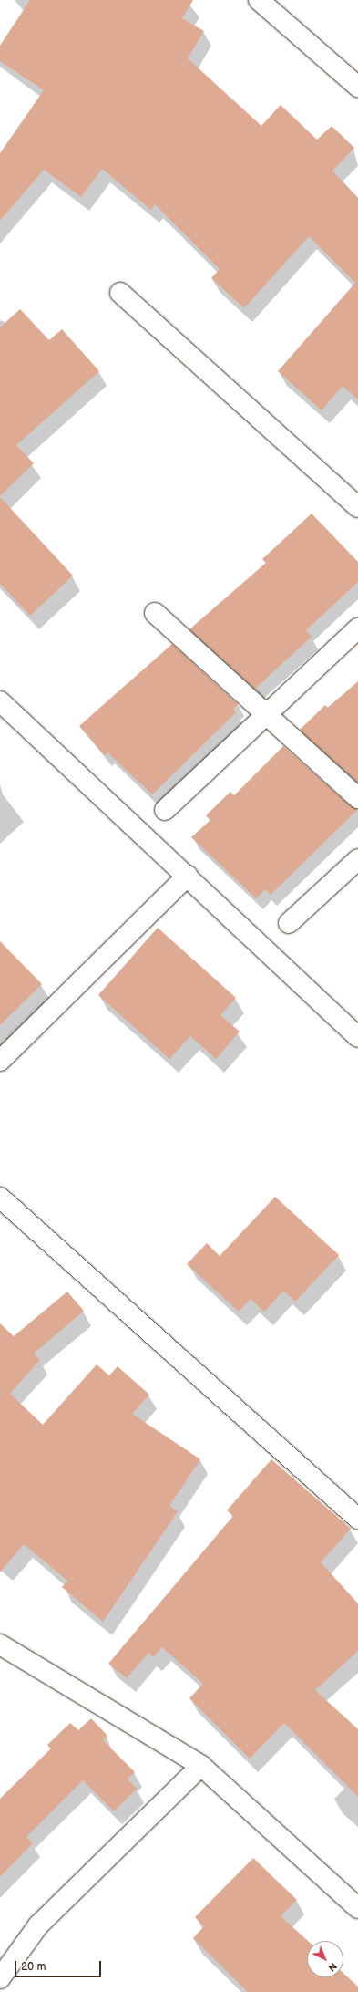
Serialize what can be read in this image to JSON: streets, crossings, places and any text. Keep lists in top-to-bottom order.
{
  "scale_bar": "20 m",
  "north": "bottom right"
}
